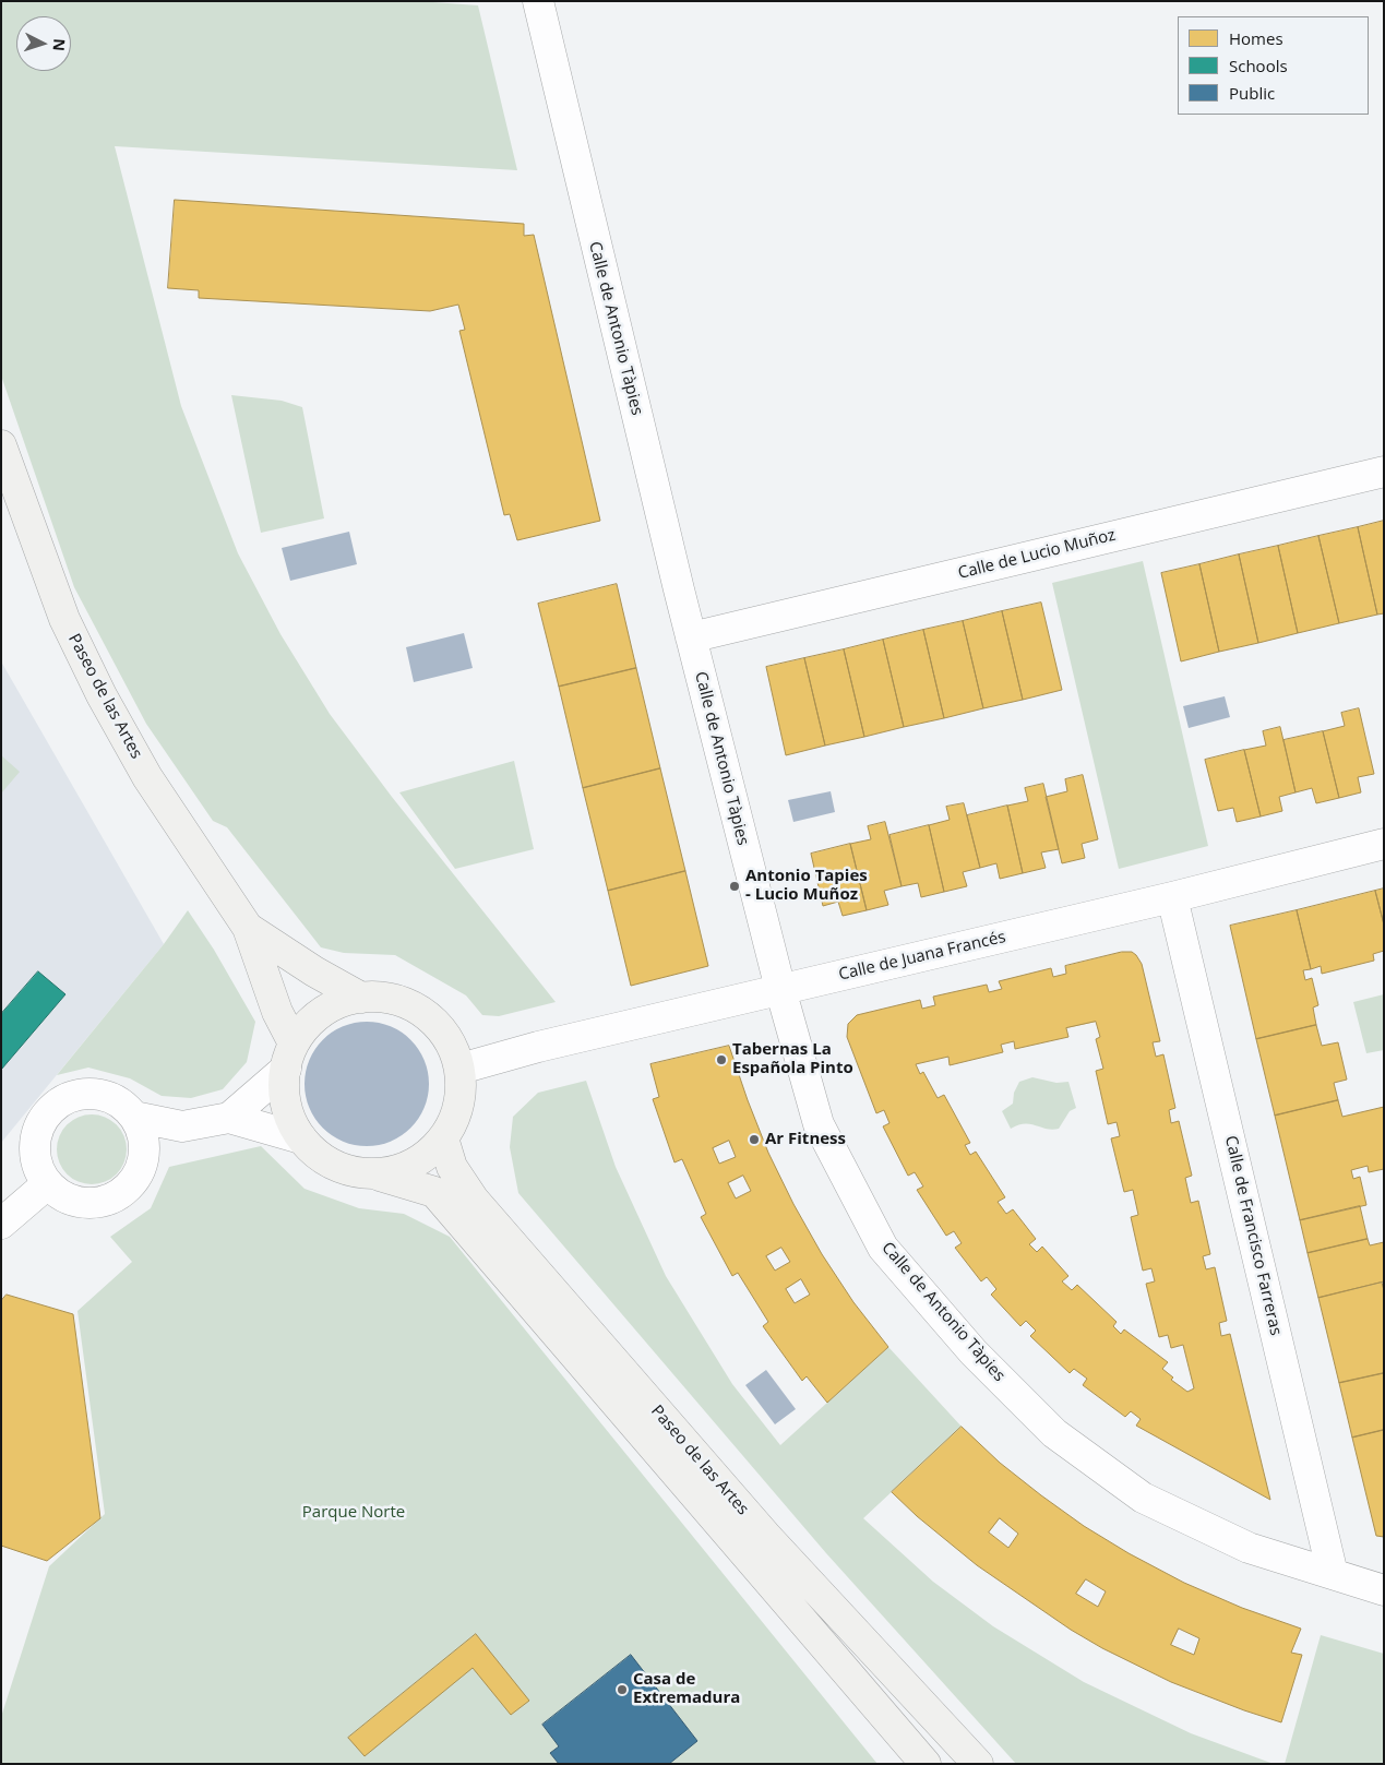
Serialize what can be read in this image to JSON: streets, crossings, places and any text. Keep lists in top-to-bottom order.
{
  "streets": {
    "main road": ["Paseo de las Artes"],
    "street": [
      "Calle de Antonio Tàpies",
      "Calle de Lucio Muñoz",
      "Calle de Juana Francés",
      "Calle de Francisco Farreras"
    ]
  },
  "crossings": [
    ["Calle de Antonio Tàpies", "Calle de Lucio Muñoz"],
    ["Calle de Antonio Tàpies", "Calle de Juana Francés"],
    ["Calle de Antonio Tàpies", "Calle de Francisco Farreras"],
    ["Paseo de las Artes", "Calle de Juana Francés"],
    ["Calle de Juana Francés", "Calle de Francisco Farreras"]
  ],
  "parks": ["Parque Norte"],
  "places": [
    "Antonio Tapies - Lucio Muñoz",
    "Tabernas La Española Pinto",
    "Ar Fitness",
    "Casa de Extremadura"
  ],
  "legend": ["Homes", "Schools", "Public"],
  "north": "right"
}
